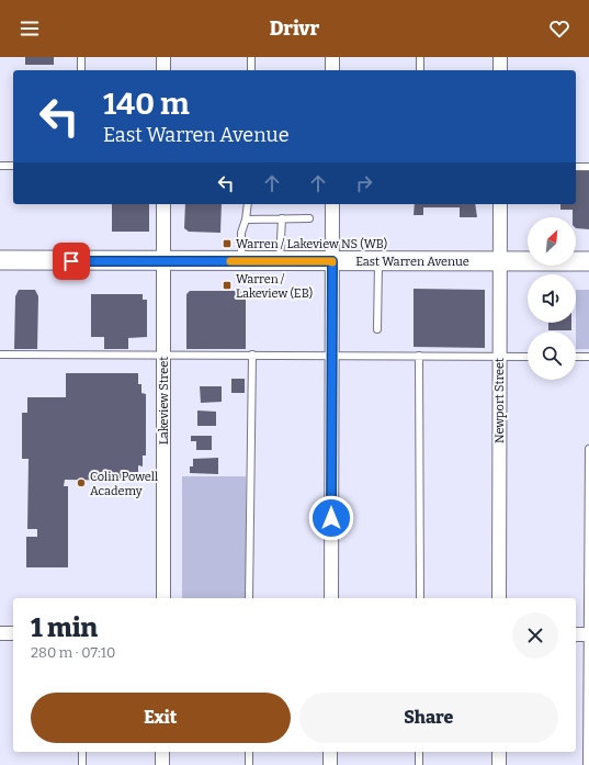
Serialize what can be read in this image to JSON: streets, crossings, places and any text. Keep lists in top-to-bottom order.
{
  "streets": {
    "main road": ["East Warren Avenue"],
    "street": ["Lakeview Street", "Newport Street"]
  },
  "crossings": [
    ["East Warren Avenue", "Lakeview Street"],
    ["East Warren Avenue", "Newport Street"]
  ],
  "places": {
    "transit": ["Warren / Lakeview NS (WB)", "Warren / Lakeview (EB)"],
    "other": ["Colin Powell Academy"]
  },
  "north": "top right",
  "page": {
    "header": "Drivr",
    "turn": ["140 m", "East Warren Avenue"],
    "heading": ["1 min", "280 m · 07:10"],
    "buttons": ["Exit", "Share"]
  }
}
